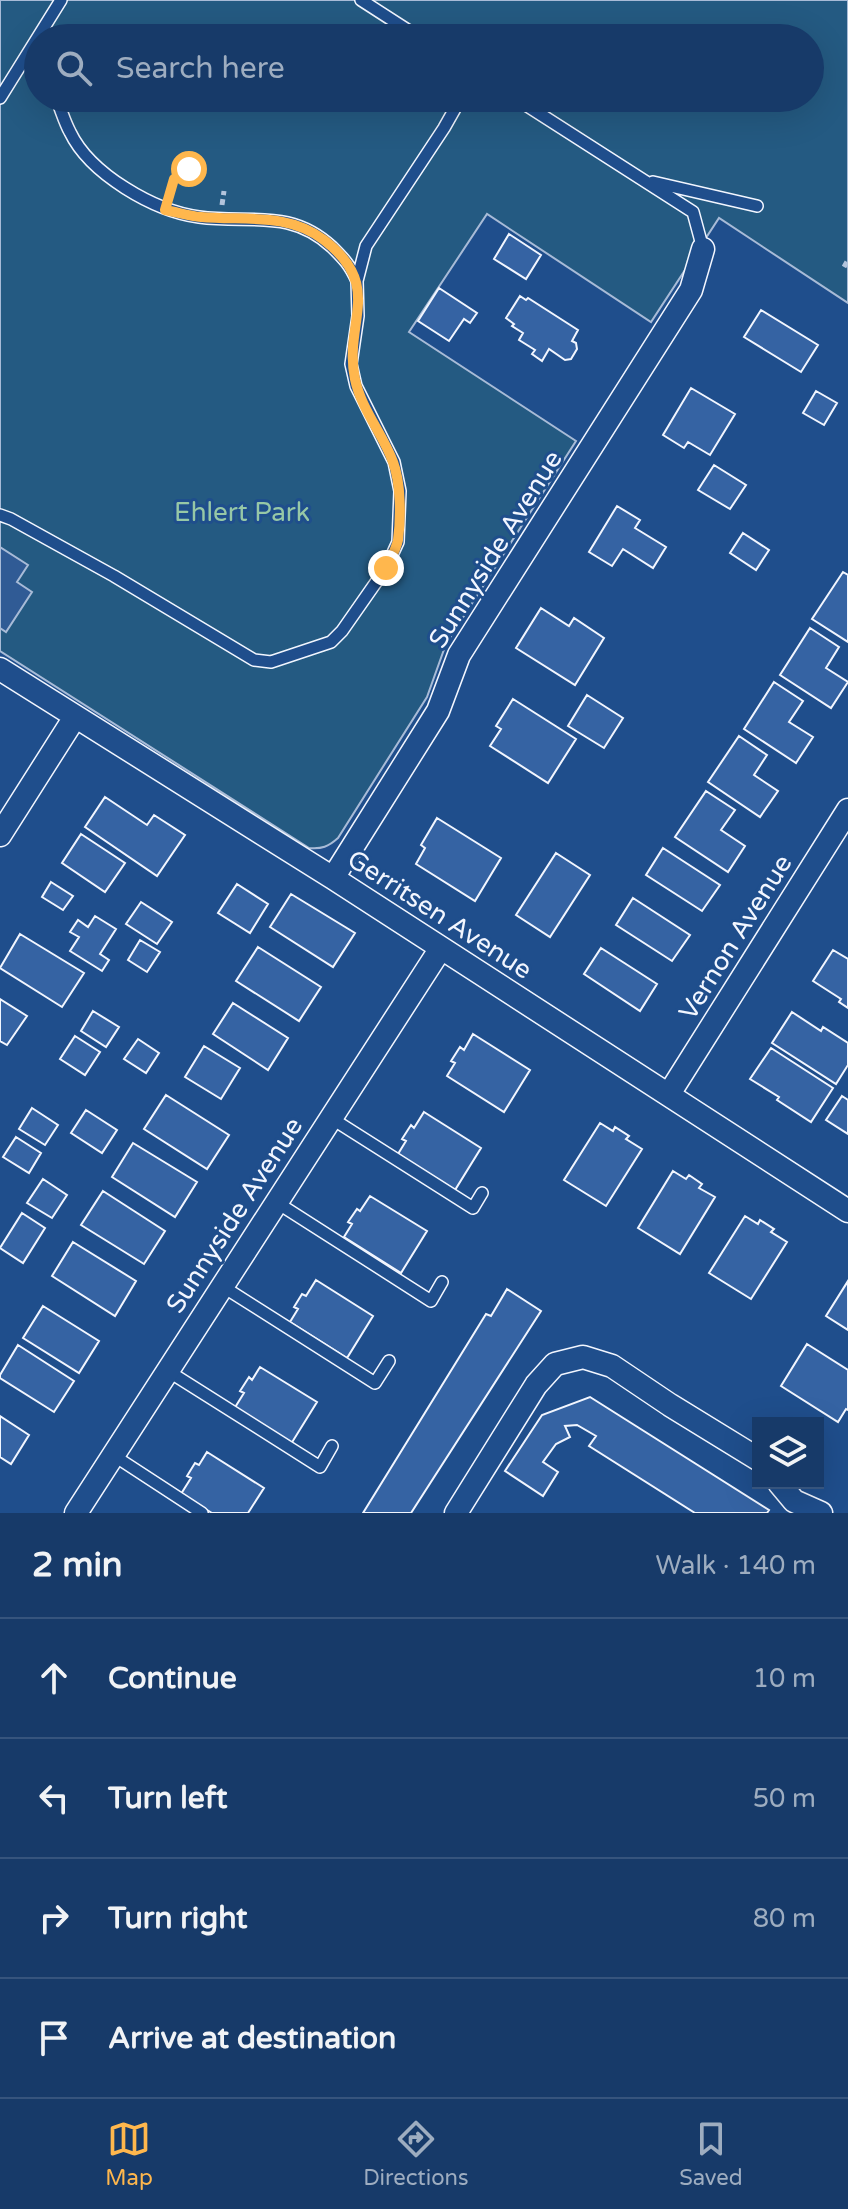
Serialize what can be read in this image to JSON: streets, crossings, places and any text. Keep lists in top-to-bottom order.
{
  "streets": {
    "street": ["Sunnyside Avenue", "Gerritsen Avenue", "Vernon Avenue"]
  },
  "crossings": [
    ["Sunnyside Avenue", "Gerritsen Avenue"],
    ["Gerritsen Avenue", "Vernon Avenue"]
  ],
  "parks": ["Ehlert Park"],
  "page": {
    "search": "Search here",
    "heading": ["2 min", "Walk · 140 m"],
    "list": [
      ["Continue", "10 m"],
      ["Turn left", "50 m"],
      ["Turn right", "80 m"],
      "Arrive at destination"
    ],
    "nav": ["Map", "Directions", "Saved"]
  }
}
